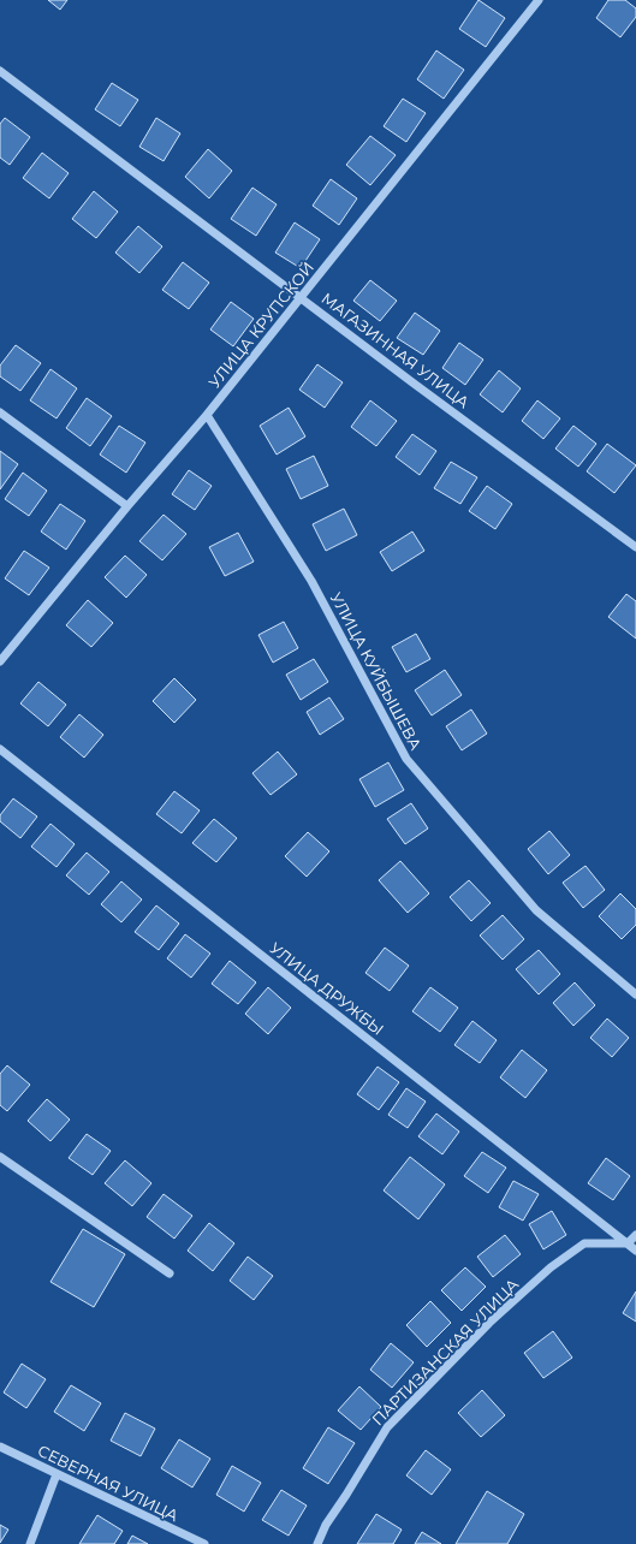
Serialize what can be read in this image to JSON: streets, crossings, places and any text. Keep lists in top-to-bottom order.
{
  "streets": {
    "street": [
      "УЛИЦА КРУПСКОЙ",
      "МАГАЗИННАЯ УЛИЦА",
      "УЛИЦА КУЙБЫШЕВА",
      "УЛИЦА ДРУЖБЫ",
      "ПАРТИЗАНСКАЯ УЛИЦА",
      "СЕВЕРНАЯ УЛИЦА"
    ]
  },
  "crossings": [
    ["УЛИЦА КРУПСКОЙ", "МАГАЗИННАЯ УЛИЦА"],
    ["УЛИЦА КРУПСКОЙ", "УЛИЦА КУЙБЫШЕВА"],
    ["УЛИЦА ДРУЖБЫ", "ПАРТИЗАНСКАЯ УЛИЦА"]
  ]
}
